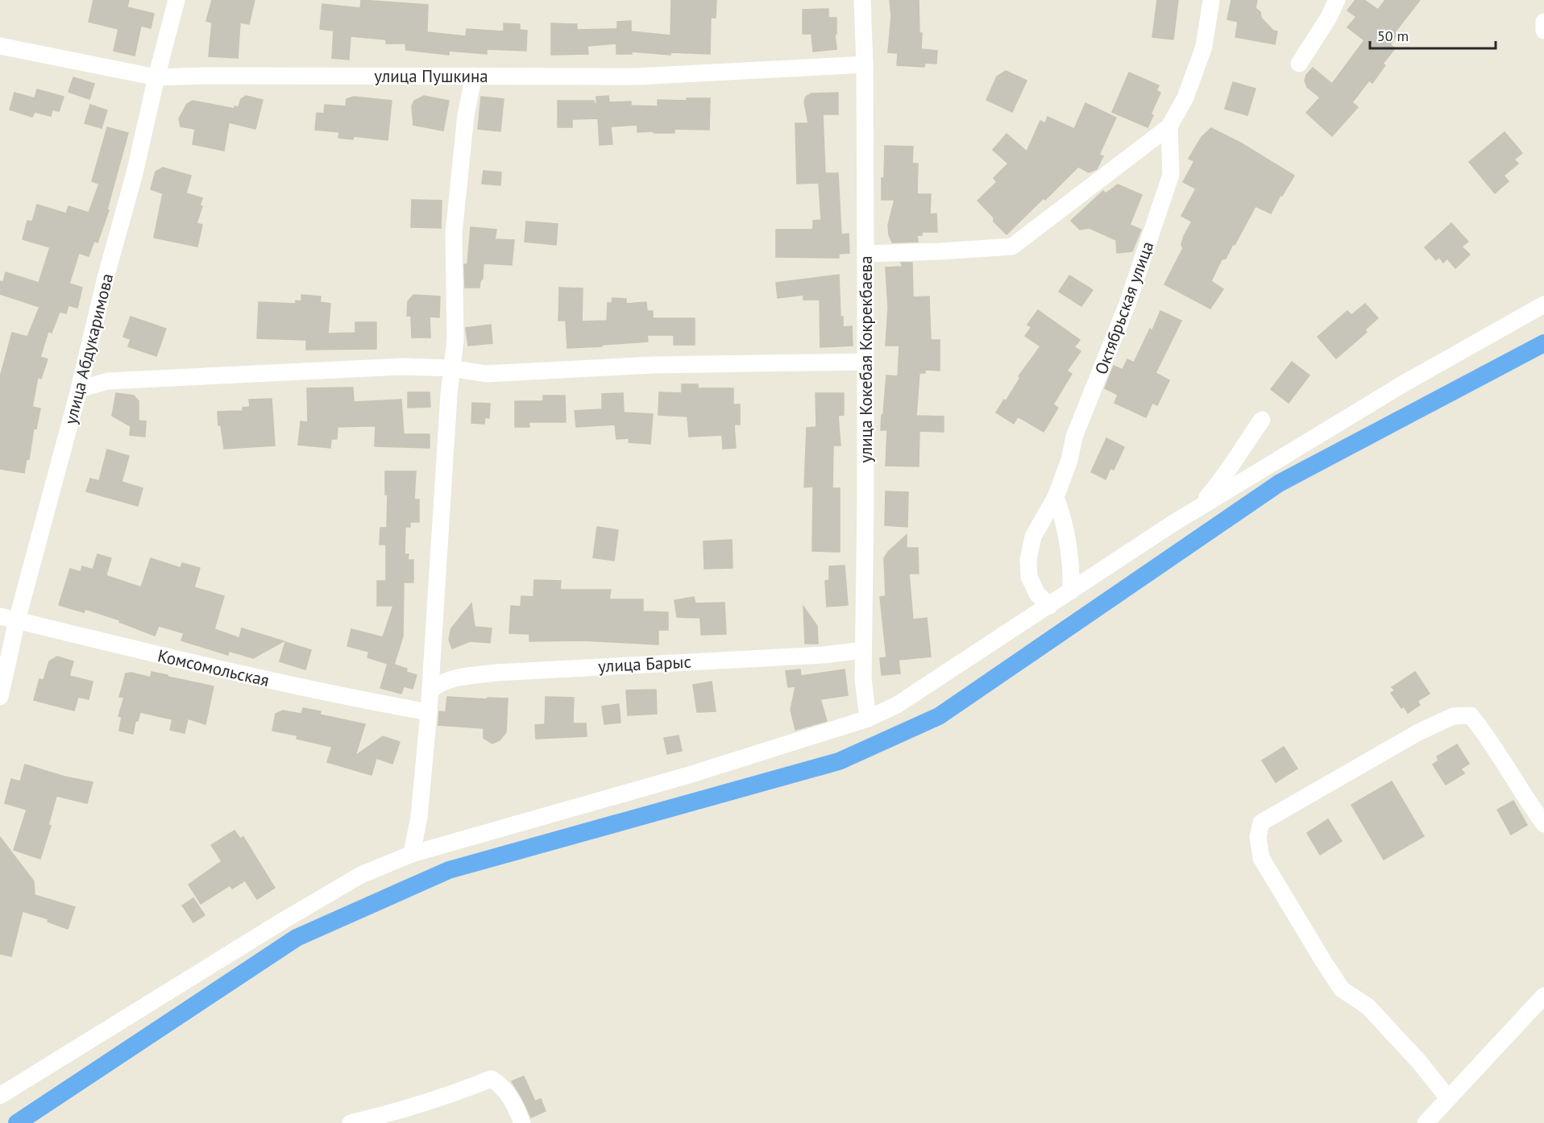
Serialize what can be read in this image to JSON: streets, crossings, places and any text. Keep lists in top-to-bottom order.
{
  "streets": {
    "street": [
      "улица Пушкина",
      "Октябрьская улица",
      "улица Абдукаримова",
      "улица Кокебая Кокрекбаева",
      "улица Барыс",
      "Комсомольская"
    ]
  },
  "crossings": [
    ["улица Пушкина", "улица Абдукаримова"],
    ["улица Пушкина", "улица Кокебая Кокрекбаева"],
    ["улица Абдукаримова", "Комсомольская"],
    ["улица Кокебая Кокрекбаева", "улица Барыс"]
  ],
  "scale_bar": "50 m"
}
